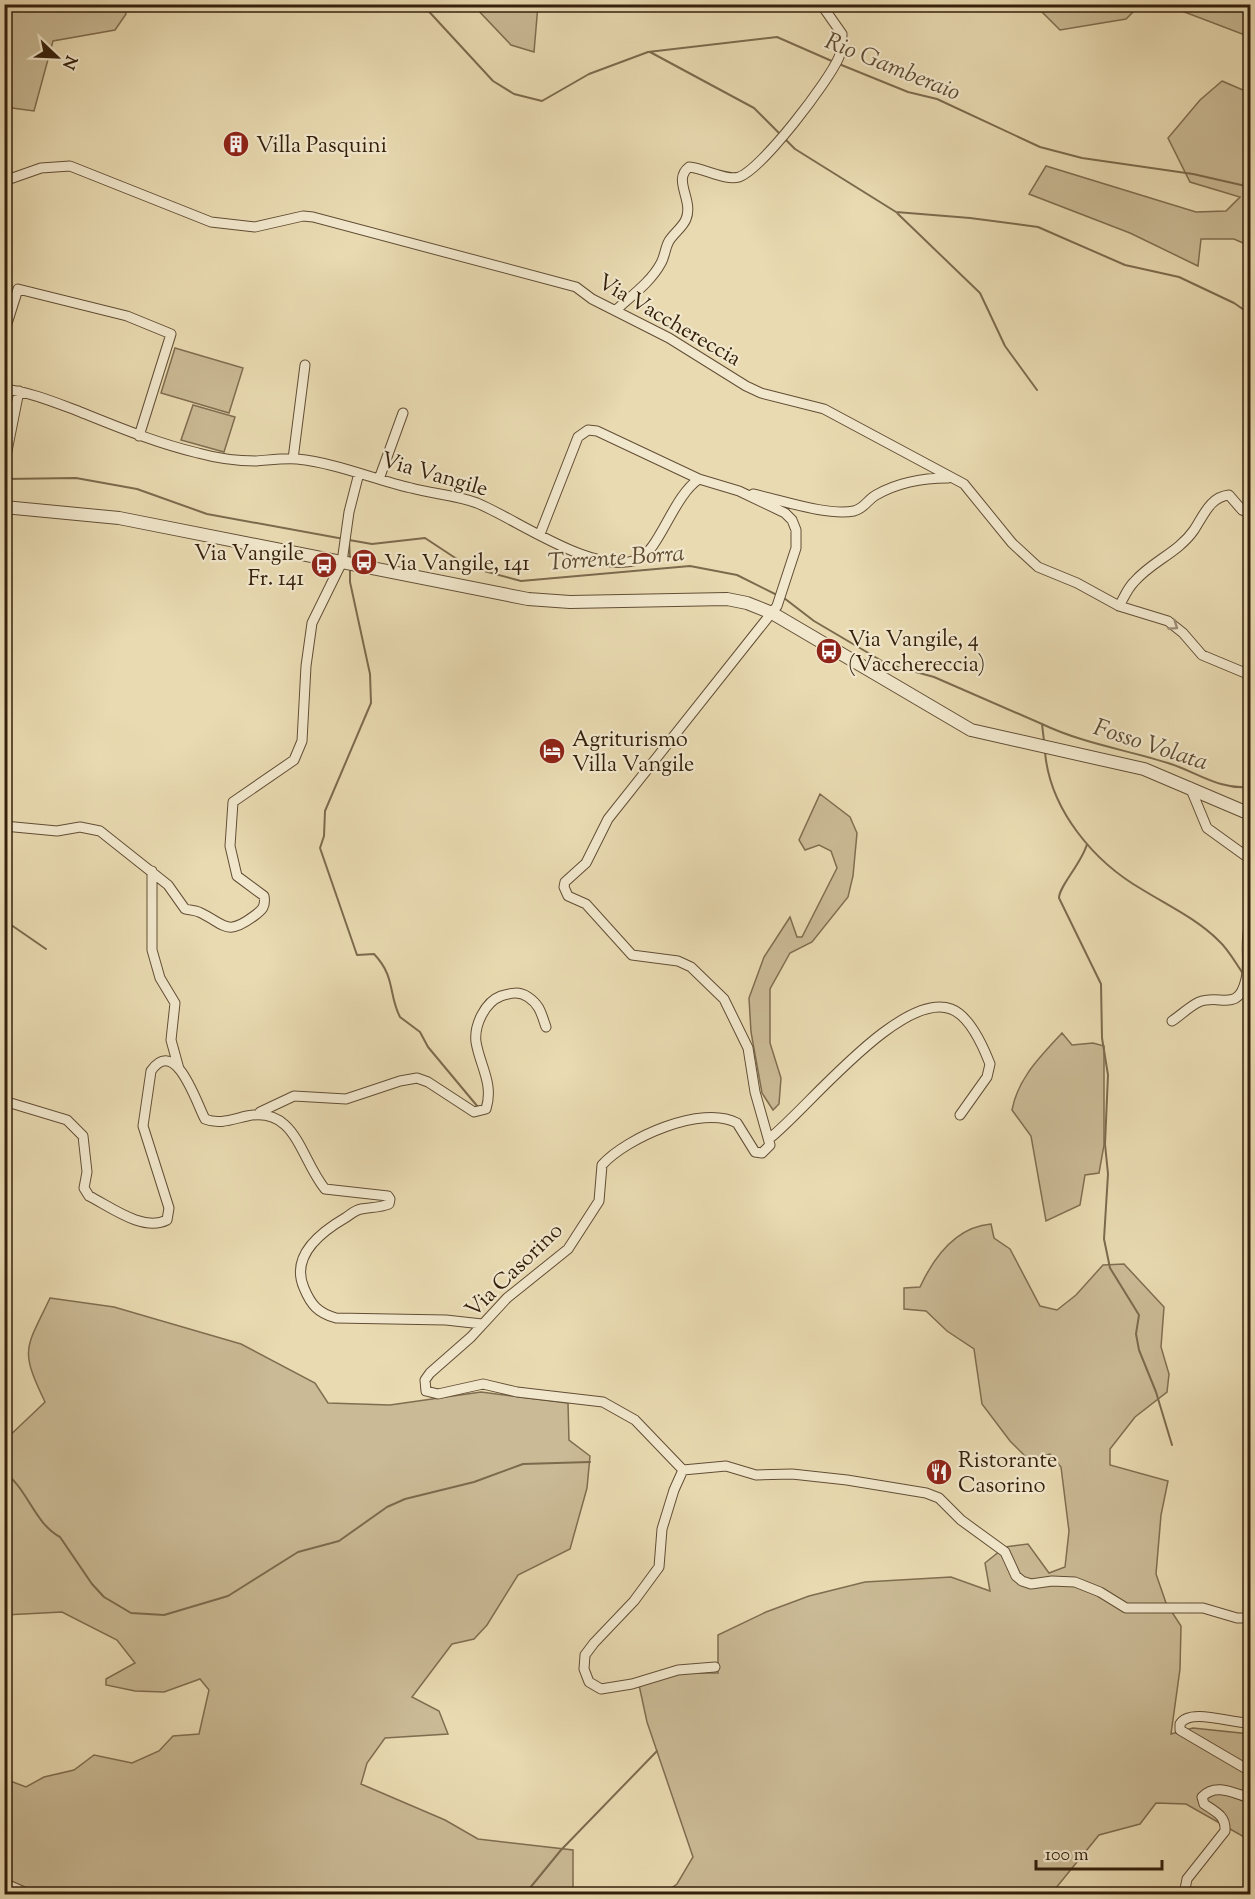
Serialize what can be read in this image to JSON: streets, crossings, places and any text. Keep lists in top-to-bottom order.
{
  "streets": {
    "street": ["Via Vacchereccia", "Via Vangile", "Via Casorino"]
  },
  "water": ["Rio Gamberaio", "Torrente Borra", "Fosso Volata"],
  "places": {
    "building": ["Villa Pasquini"],
    "bus stop": ["Via Vangile, 141", "Via Vangile Fr. 141", "Via Vangile, 4 (Vacchereccia)"],
    "hotel": ["Agriturismo Villa Vangile"],
    "restaurant": ["Ristorante Casorino"]
  },
  "scale_bar": "100 m",
  "north": "bottom right"
}
